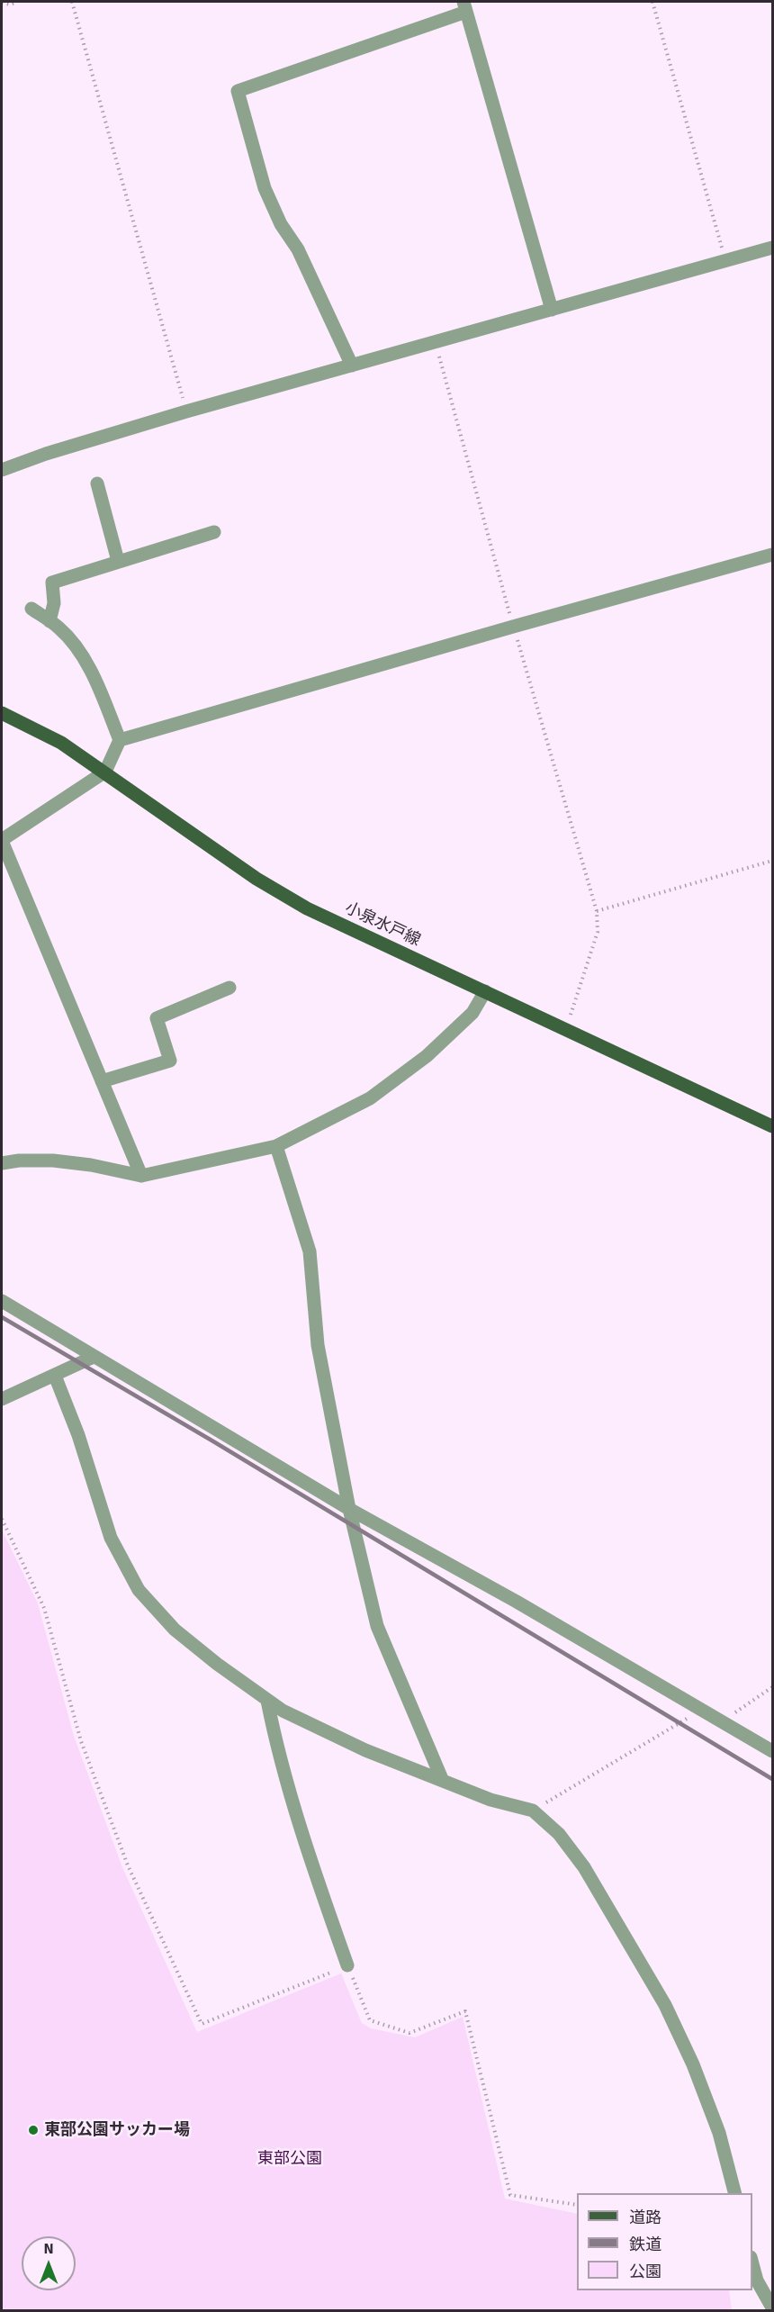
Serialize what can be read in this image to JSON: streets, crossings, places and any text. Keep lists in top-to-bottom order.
{
  "streets": {
    "main road": ["小泉水戸線"]
  },
  "parks": ["東部公園"],
  "places": ["東部公園サッカー場"],
  "legend": ["道路", "鉄道", "公園"],
  "north": "top"
}
